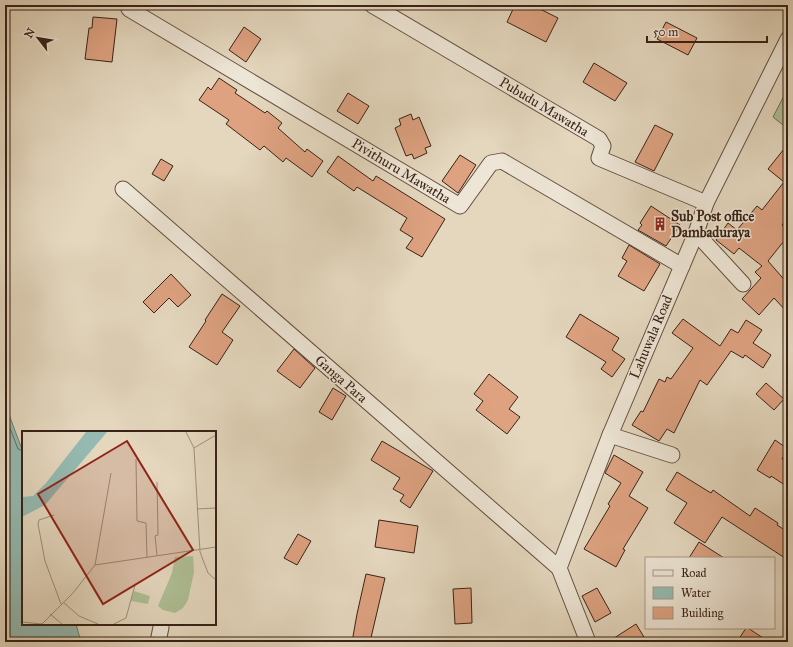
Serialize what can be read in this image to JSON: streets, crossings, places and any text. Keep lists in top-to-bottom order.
{
  "streets": {
    "street": [
      "Pubudu Mawatha",
      "Pivithuru Mawatha",
      "Lahuwala Road",
      "Ganga Para"
    ]
  },
  "crossings": [
    ["Pubudu Mawatha", "Lahuwala Road"],
    ["Pivithuru Mawatha", "Lahuwala Road"],
    ["Lahuwala Road", "Ganga Para"]
  ],
  "places": {
    "building": ["Sub Post office Dambaduraya"]
  },
  "legend": ["Road", "Water", "Building"],
  "scale_bar": "50 m",
  "north": "top left"
}
